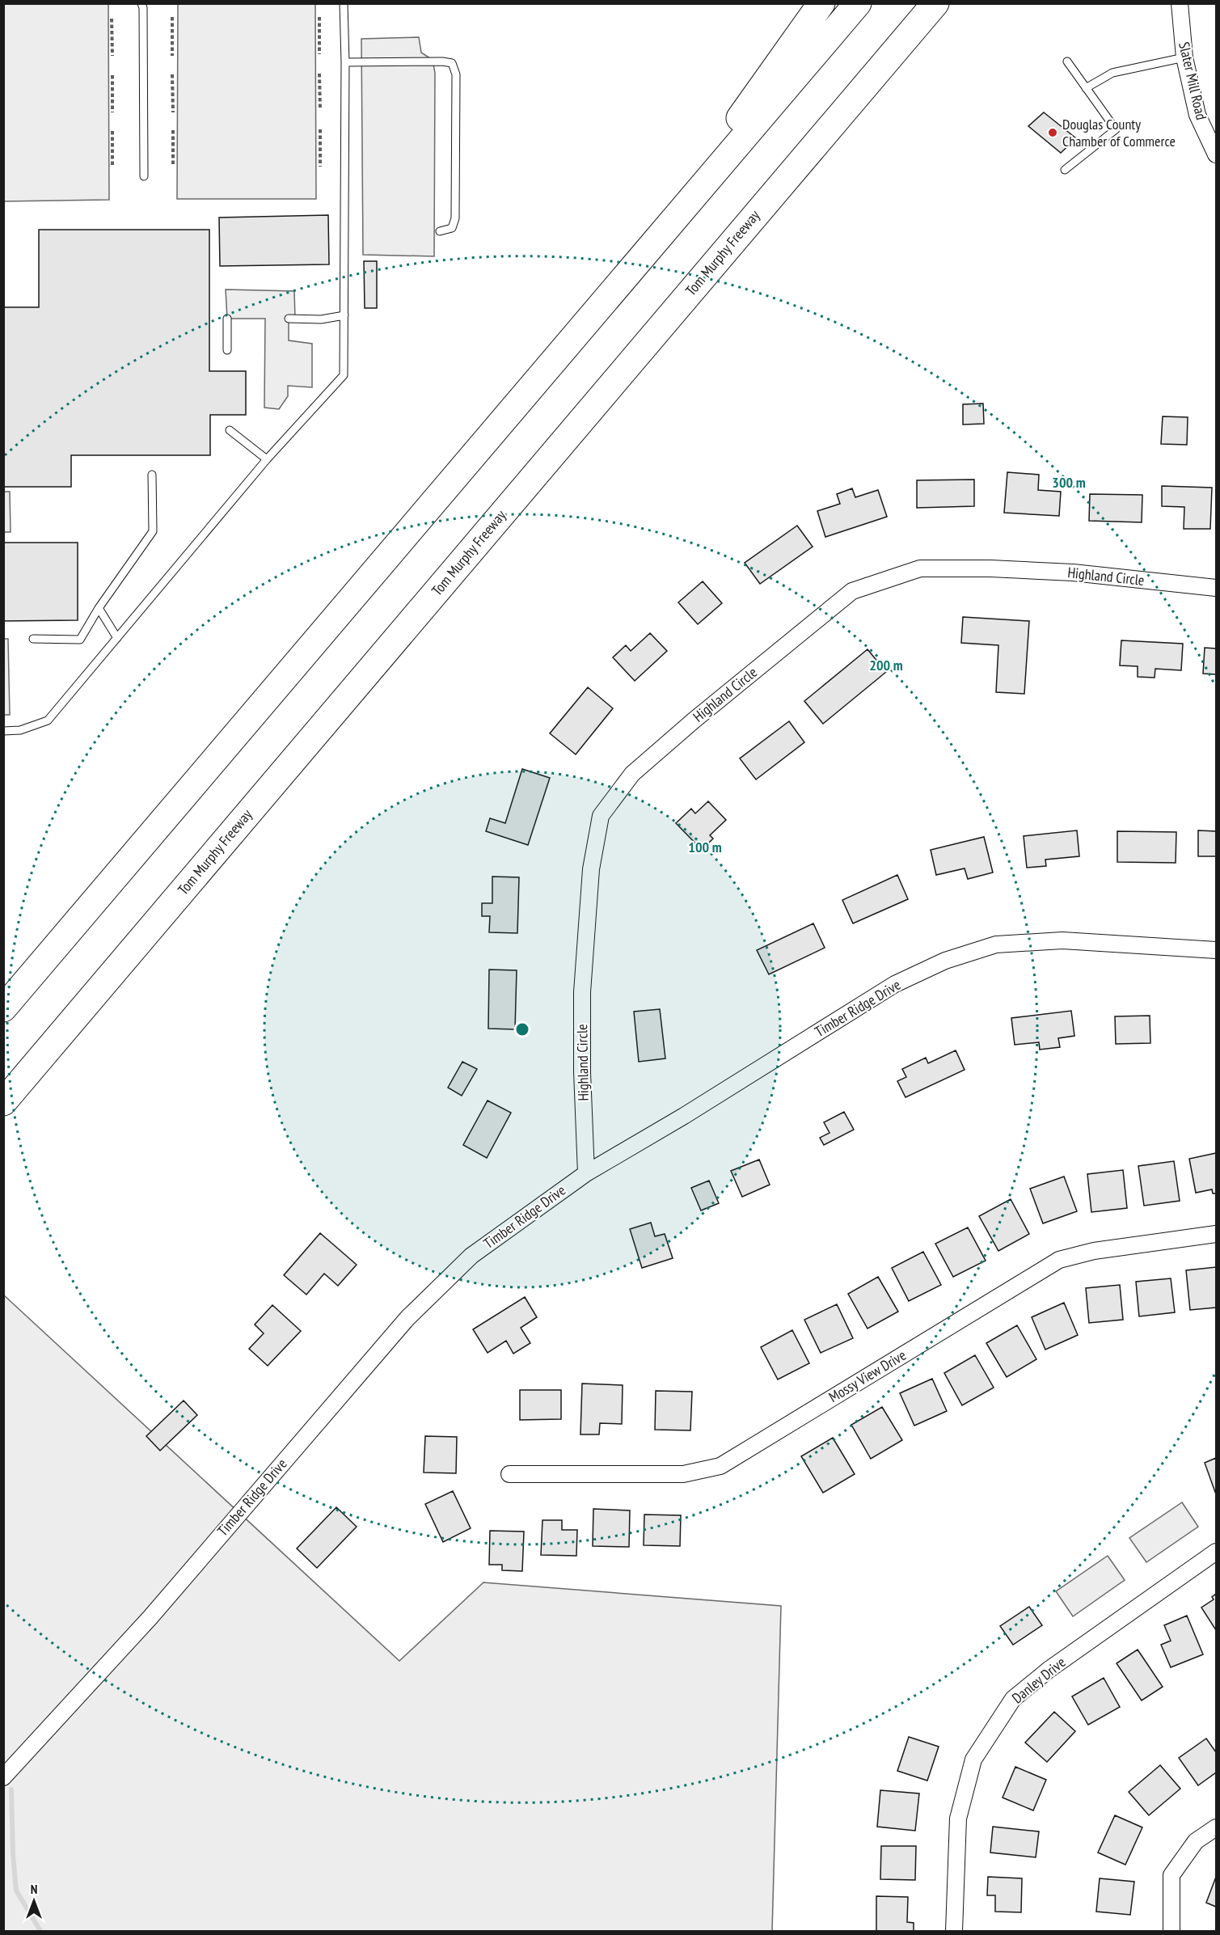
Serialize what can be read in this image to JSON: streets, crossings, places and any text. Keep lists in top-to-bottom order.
{
  "streets": {
    "highway": ["Tom Murphy Freeway"],
    "street": [
      "Slater Mill Road",
      "Highland Circle",
      "Timber Ridge Drive",
      "Mossy View Drive",
      "Danley Drive"
    ]
  },
  "crossings": [
    ["Highland Circle", "Timber Ridge Drive"]
  ],
  "places": ["Douglas County Chamber of Commerce"],
  "north": "top",
  "rings": ["300 m", "200 m", "100 m"]
}
